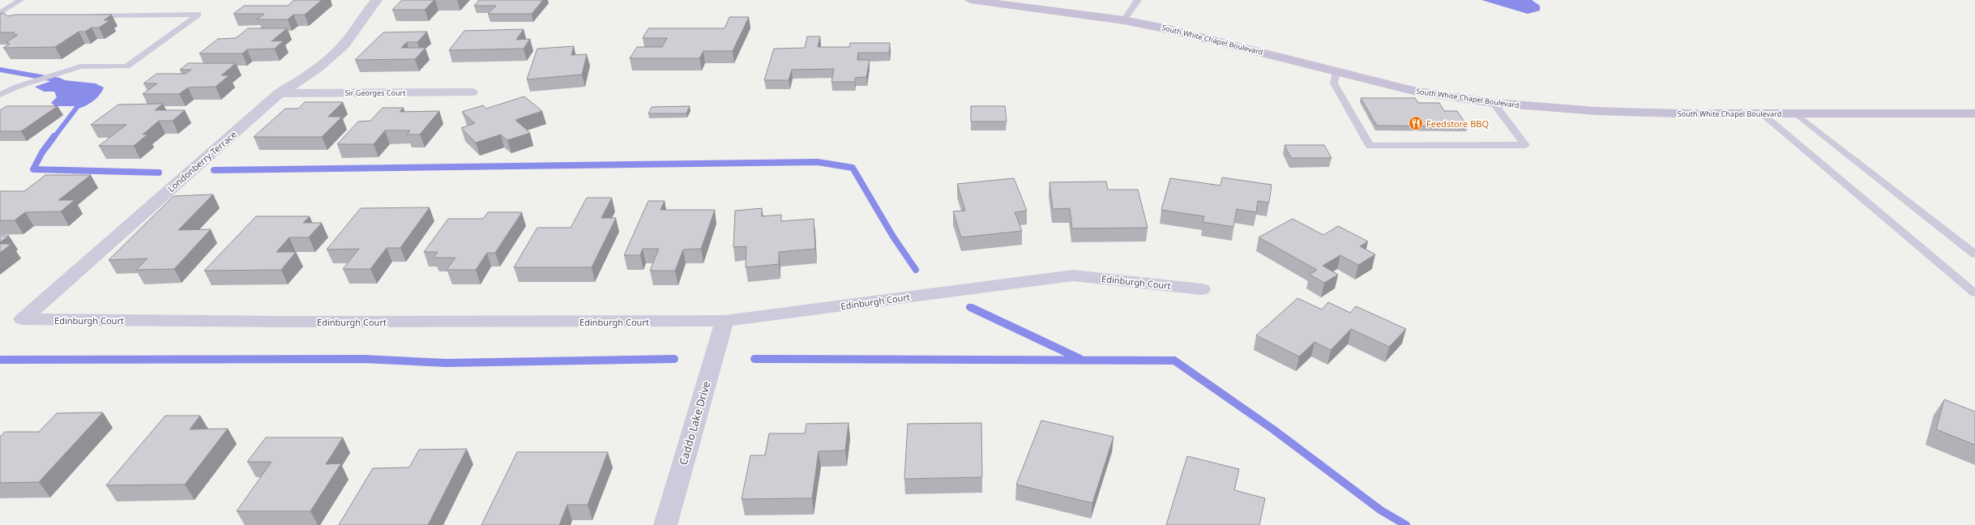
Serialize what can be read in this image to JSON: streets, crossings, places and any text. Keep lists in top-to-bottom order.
{
  "streets": {
    "main road": ["South White Chapel Boulevard"],
    "street": [
      "Sir Georges Court",
      "Londonberry Terrace",
      "Edinburgh Court",
      "Caddo Lake Drive"
    ]
  },
  "crossings": [
    ["Sir Georges Court", "Londonberry Terrace"],
    ["Londonberry Terrace", "Edinburgh Court"],
    ["Edinburgh Court", "Caddo Lake Drive"]
  ],
  "places": {
    "restaurant": ["Feedstore BBQ"]
  }
}
